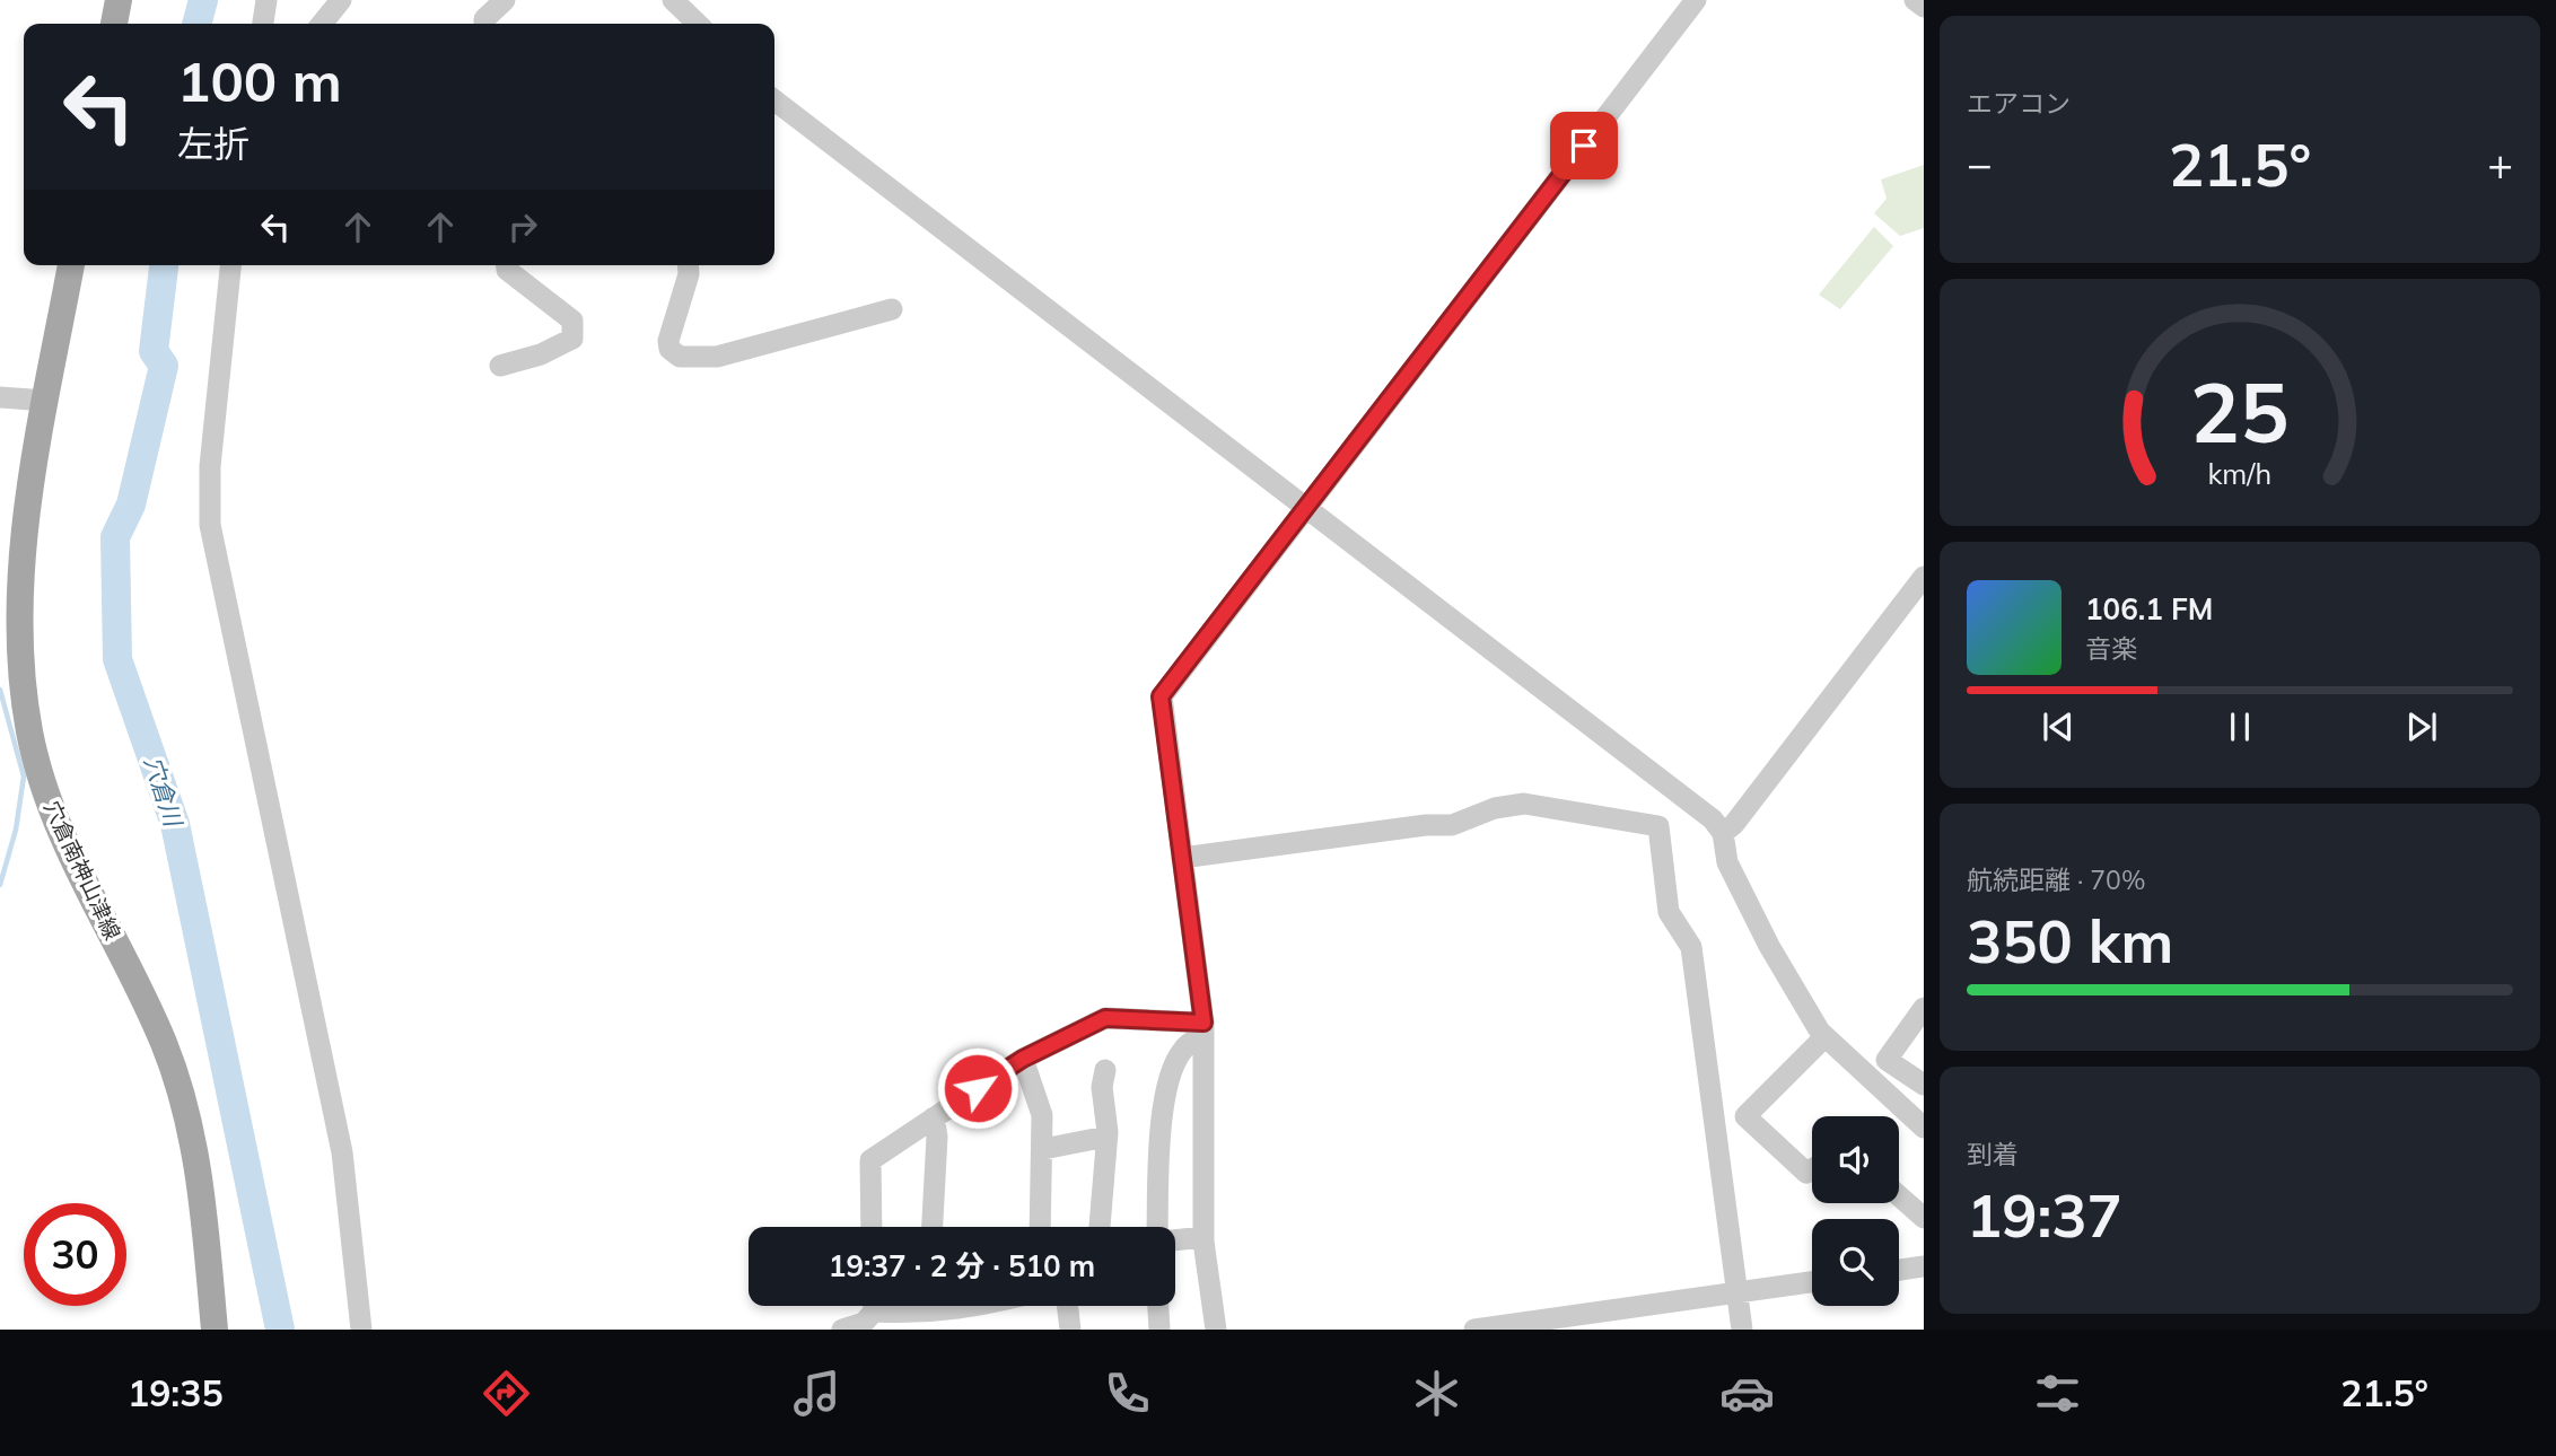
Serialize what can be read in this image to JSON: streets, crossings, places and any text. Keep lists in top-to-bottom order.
{
  "streets": {
    "main road": ["穴倉南神山津線"]
  },
  "water": ["穴倉川"],
  "page": {
    "tile": [
      "エアコン",
      ["航続距離 · 70%", "350 km"],
      ["到着", "19:37"]
    ],
    "turn": ["100 m", "左折"],
    "heat": ["−", "21.5°", "+"],
    "song": ["106.1 FM", "音楽"],
    "limit": "30",
    "trip": "19:37 · 2 分 · 510 m",
    "tabs": ["19:35", "21.5°"],
    "gauge": ["25", "km/h"]
  }
}
